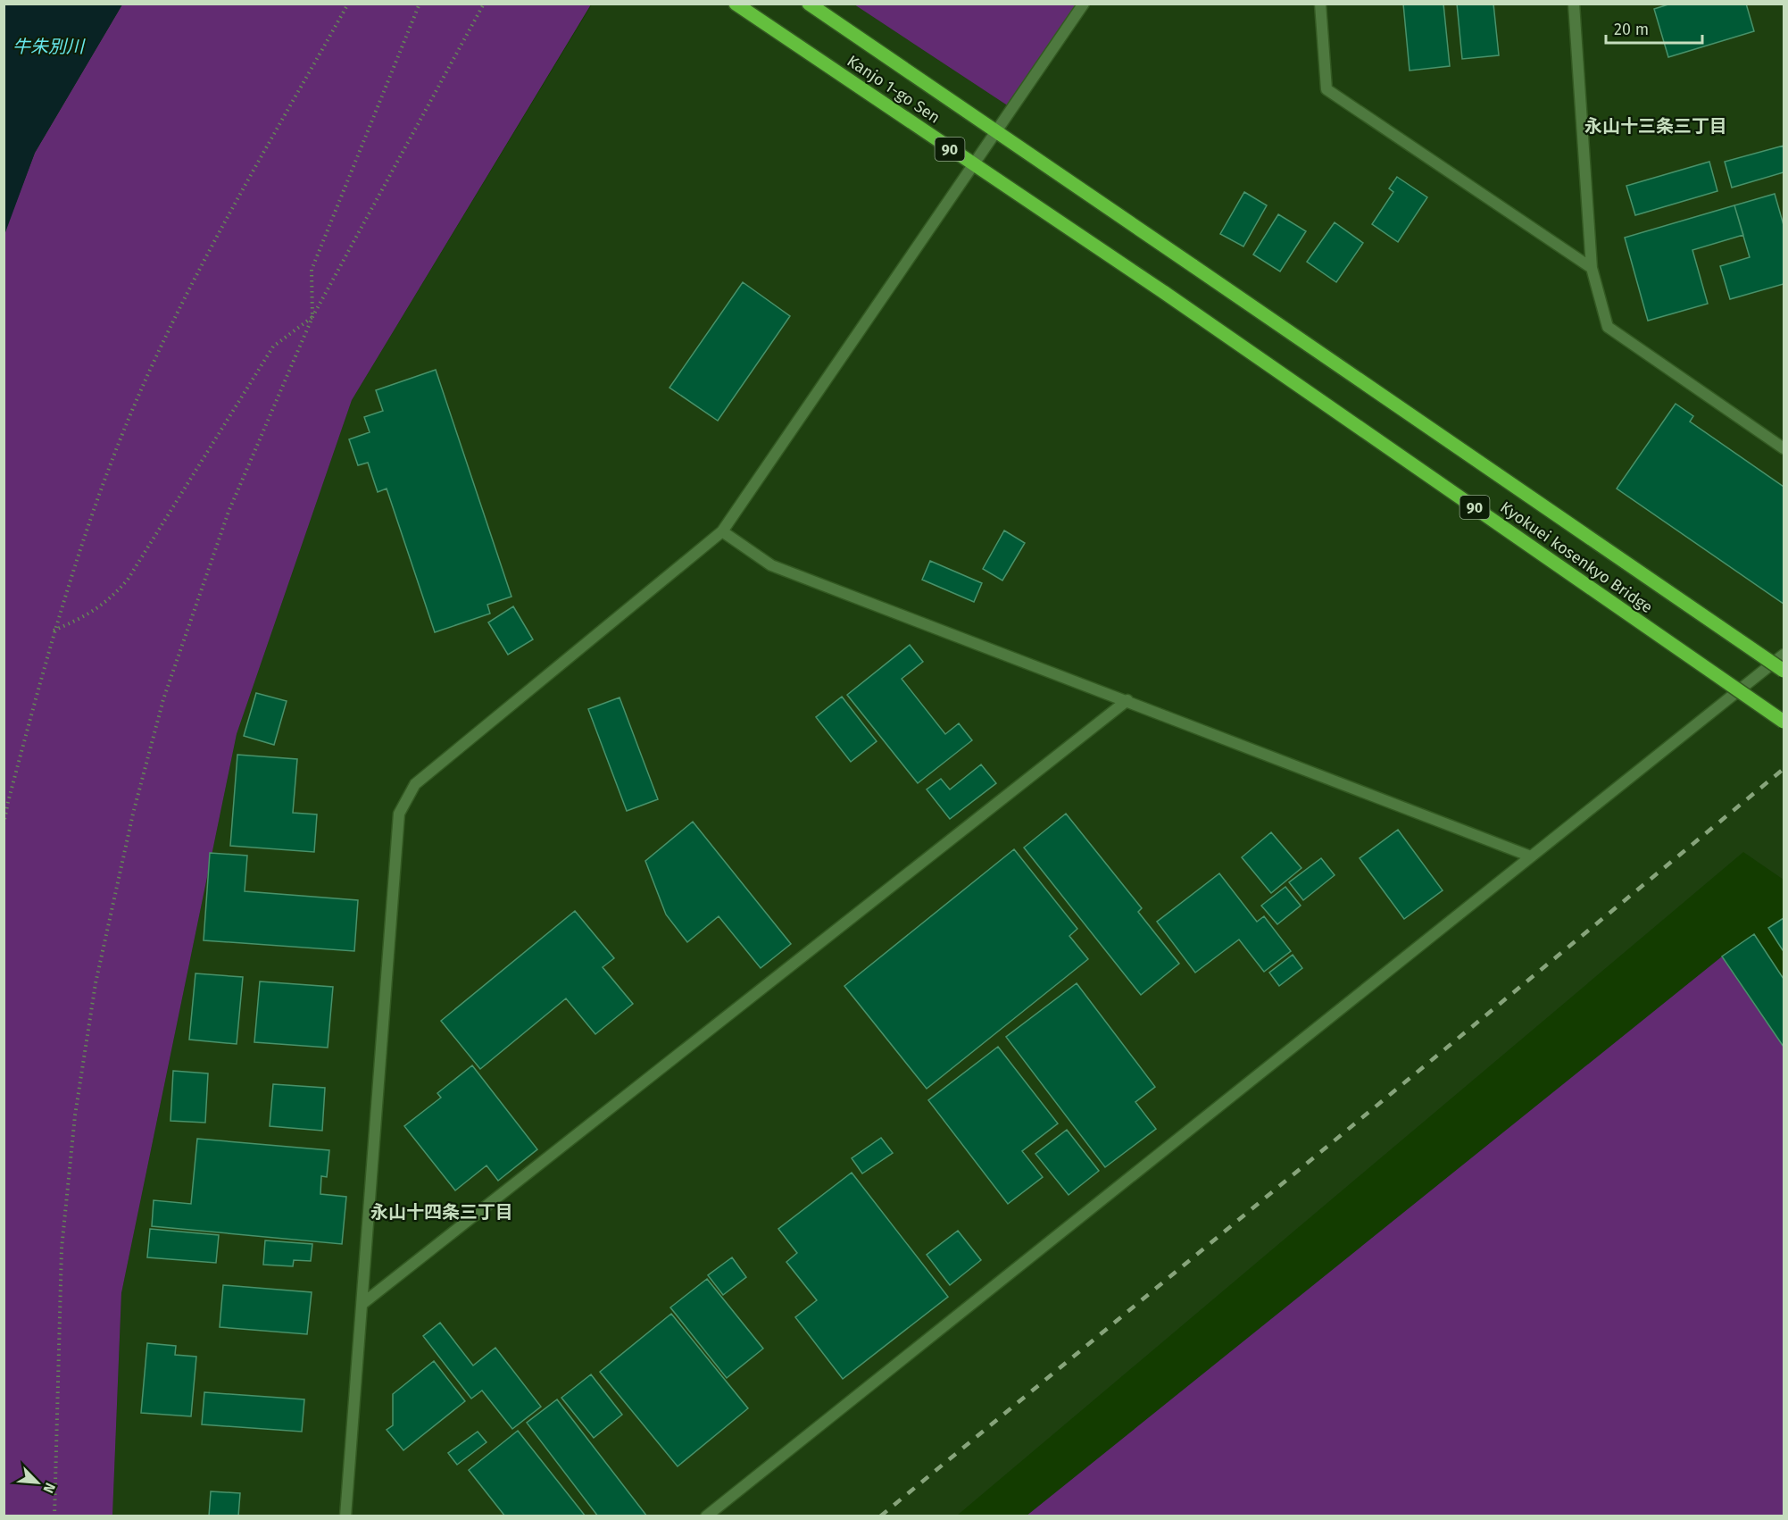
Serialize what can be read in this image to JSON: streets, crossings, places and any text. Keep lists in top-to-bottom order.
{
  "streets": {
    "main road": ["Kanjo 1-go Sen", "90", "Kyokuei kosenkyo Bridge"]
  },
  "crossings": [
    ["Kanjo 1-go Sen", "Kyokuei kosenkyo Bridge"]
  ],
  "districts": ["永山十三条三丁目", "永山十四条三丁目"],
  "water": ["牛朱別川"],
  "scale_bar": "20 m",
  "north": "bottom right"
}
